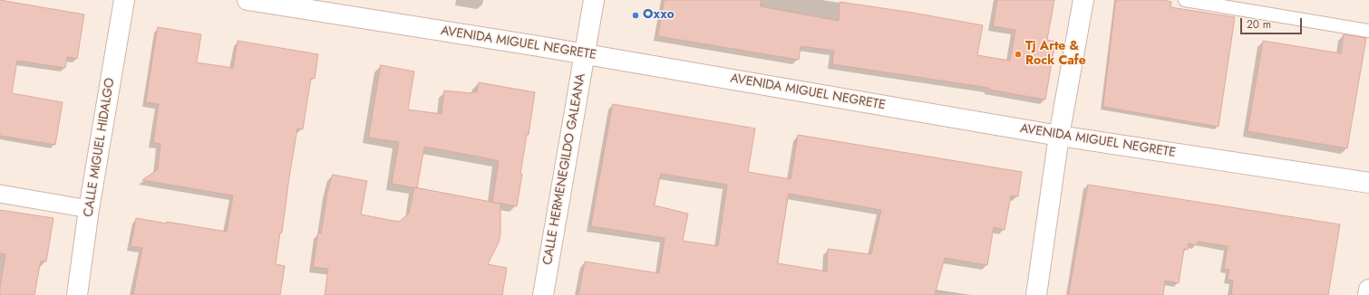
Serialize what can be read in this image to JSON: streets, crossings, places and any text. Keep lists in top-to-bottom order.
{
  "streets": {
    "main road": ["AVENIDA MIGUEL NEGRETE", "CALLE MIGUEL HIDALGO", "CALLE HERMENEGILDO GALEANA"]
  },
  "crossings": [
    ["AVENIDA MIGUEL NEGRETE", "CALLE HERMENEGILDO GALEANA"]
  ],
  "places": ["Oxxo", "Tj Arte & Rock Cafe"],
  "scale_bar": "20 m"
}
